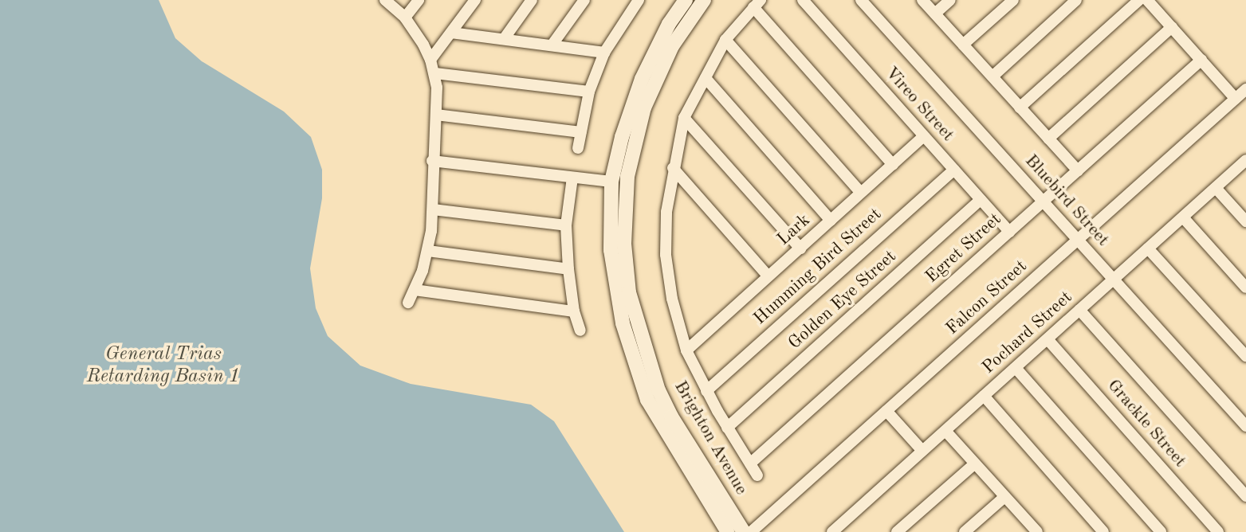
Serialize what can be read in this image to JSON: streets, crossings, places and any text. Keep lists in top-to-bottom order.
{
  "streets": {
    "street": [
      "Vireo Street",
      "Bluebird Street",
      "Lark",
      "Egret Street",
      "Humming Bird Street",
      "Falcon Street",
      "Golden Eye Street",
      "Pochard Street",
      "Grackle Street",
      "Brighton Avenue"
    ]
  },
  "crossings": [
    ["Vireo Street", "Lark"],
    ["Vireo Street", "Egret Street"],
    ["Vireo Street", "Humming Bird Street"],
    ["Vireo Street", "Golden Eye Street"],
    ["Bluebird Street", "Egret Street"],
    ["Bluebird Street", "Falcon Street"],
    ["Bluebird Street", "Pochard Street"],
    ["Pochard Street", "Grackle Street"]
  ],
  "water": ["General Trias Retarding Basin 1"]
}
